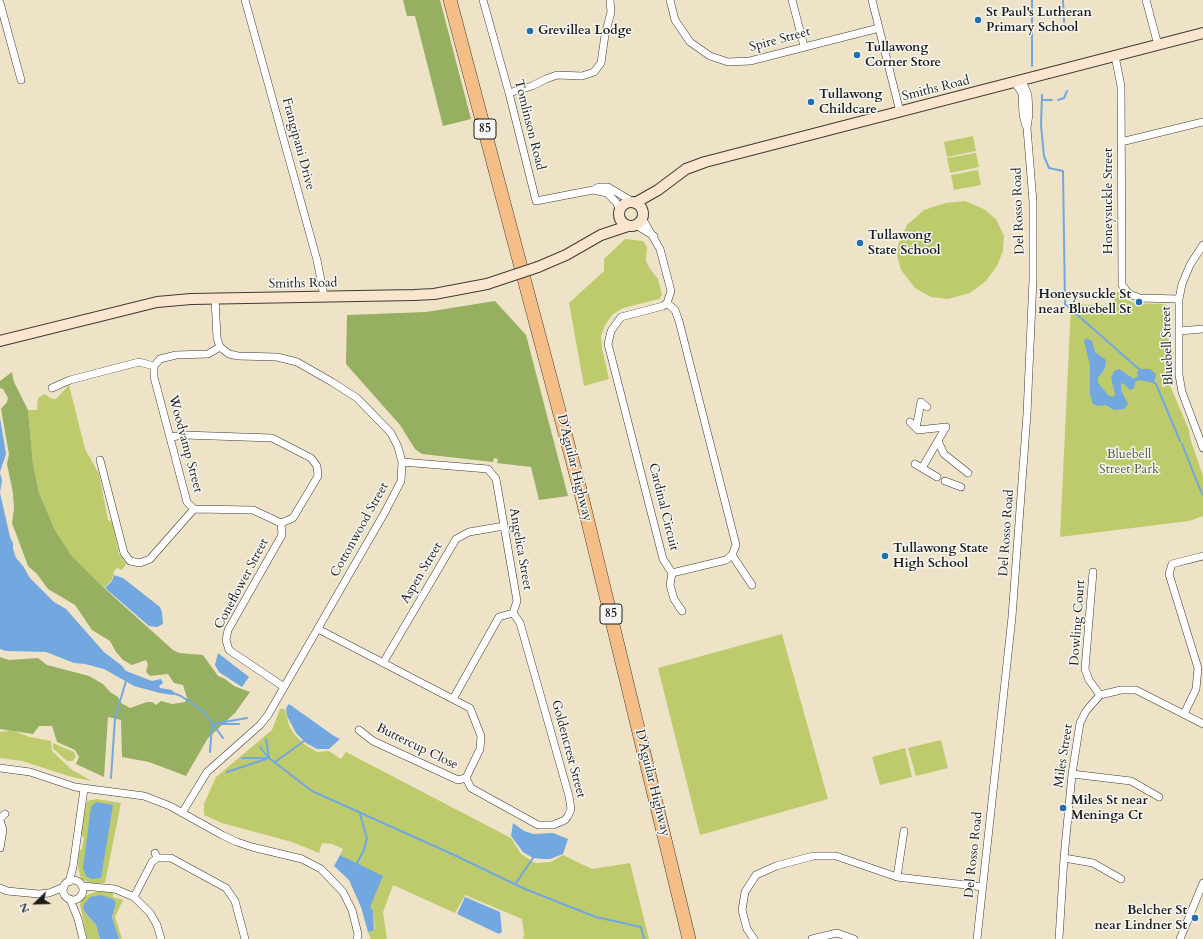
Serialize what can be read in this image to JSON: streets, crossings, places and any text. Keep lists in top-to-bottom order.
{
  "streets": {
    "highway": ["85", "D'Aguilar Highway"],
    "main road": ["Smiths Road"],
    "street": [
      "Spire Street",
      "Tomlinson Road",
      "Frangipani Drive",
      "Honeysuckle Street",
      "Del Rosso Road",
      "Bluebell Street",
      "Woodvamp Street",
      "Cardinal Circuit",
      "Cottonwood Street",
      "Angelica Street",
      "Aspen Street",
      "Coneflower Street",
      "Dowling Court",
      "Buttercup Close",
      "Goldencrest Street",
      "Miles Street"
    ]
  },
  "crossings": [
    ["Smiths Road", "Tomlinson Road"],
    ["Smiths Road", "Frangipani Drive"],
    ["Smiths Road", "Honeysuckle Street"],
    ["Smiths Road", "Del Rosso Road"],
    ["Honeysuckle Street", "Bluebell Street"],
    ["Woodvamp Street", "Coneflower Street"],
    ["Cottonwood Street", "Angelica Street"],
    ["Cottonwood Street", "Coneflower Street"],
    ["Angelica Street", "Aspen Street"],
    ["Angelica Street", "Goldencrest Street"],
    ["Dowling Court", "Miles Street"],
    ["Buttercup Close", "Goldencrest Street"]
  ],
  "parks": ["Bluebell Street Park"],
  "places": [
    "St Paul's Lutheran Primary School",
    "Grevillea Lodge",
    "Tullawong Corner Store",
    "Tullawong Childcare",
    "Tullawong State School",
    "Honeysuckle St near Bluebell St",
    "Tullawong State High School",
    "Miles St near Meninga Ct",
    "Belcher St near Lindner St"
  ],
  "north": "bottom left"
}
